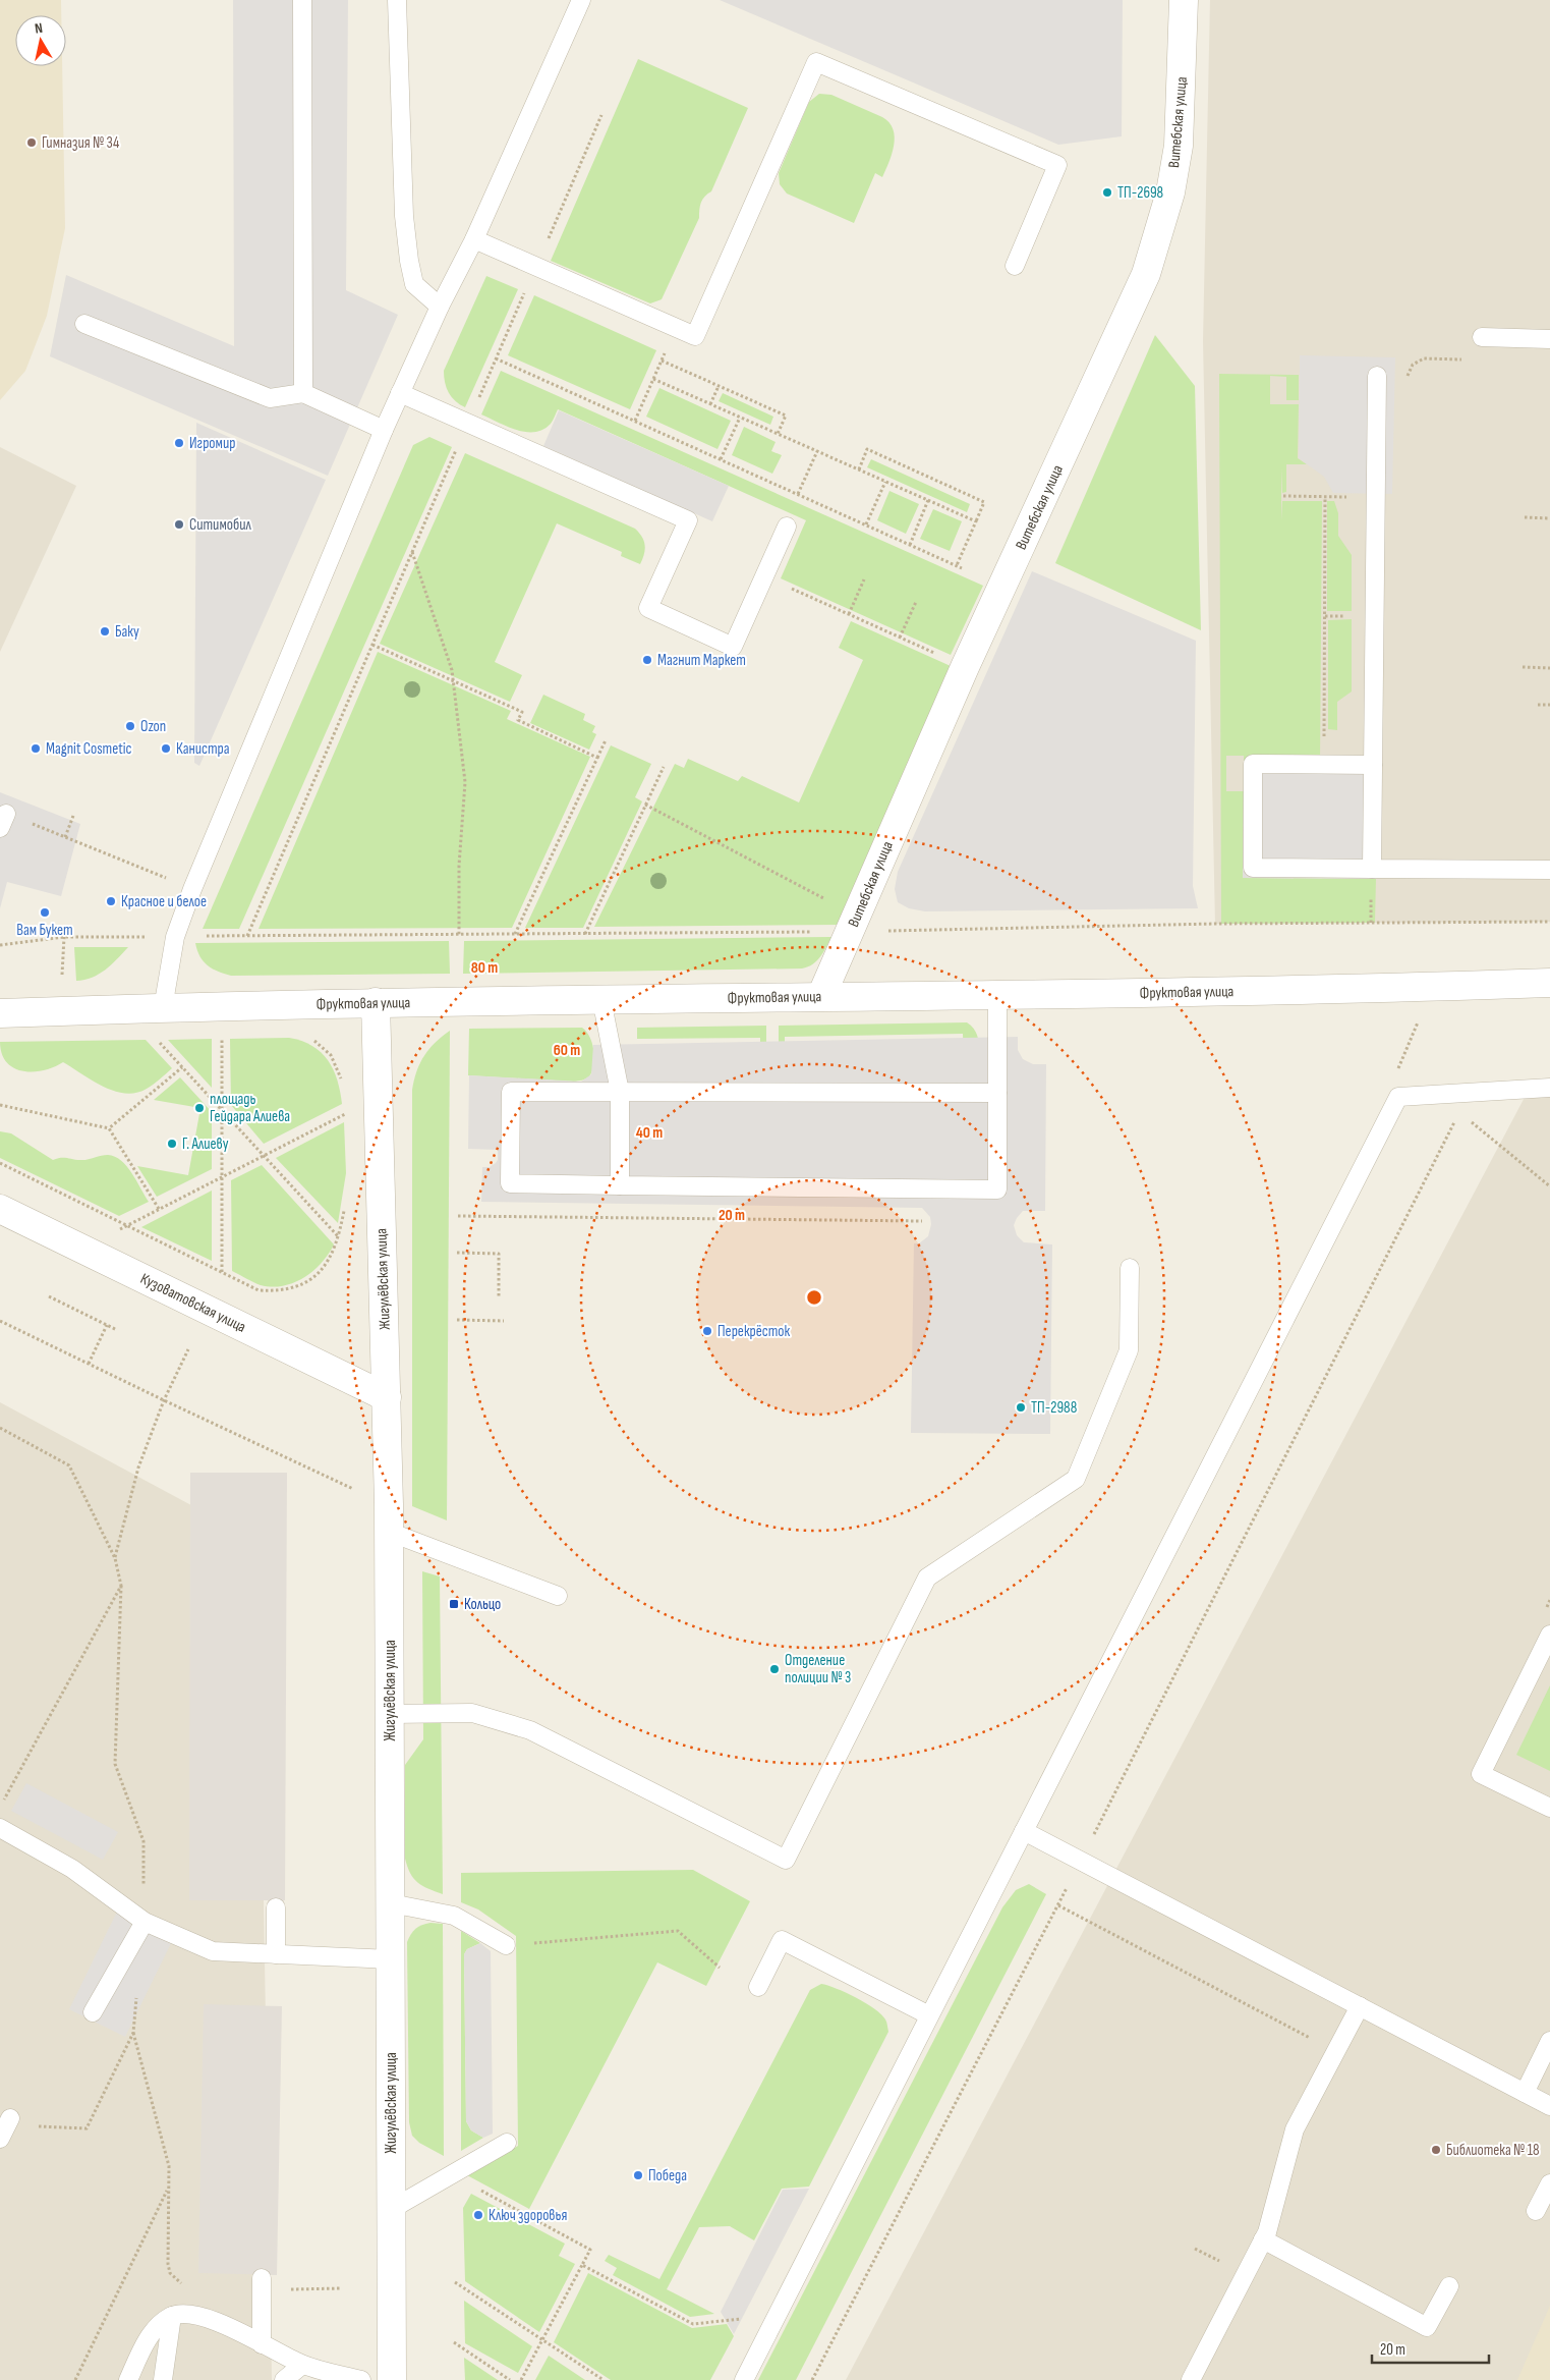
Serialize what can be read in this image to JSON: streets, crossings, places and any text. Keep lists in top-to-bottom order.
{
  "streets": {
    "street": [
      "Витебская улица",
      "Фруктовая улица",
      "Жигулёвская улица",
      "Кузоватовская улица"
    ]
  },
  "crossings": [
    ["Витебская улица", "Фруктовая улица"],
    ["Фруктовая улица", "Жигулёвская улица"],
    ["Жигулёвская улица", "Кузоватовская улица"]
  ],
  "places": {
    "other": [
      "Гимназия № 34",
      "ТП-2698",
      "Игромир",
      "Ситимобил",
      "Баку",
      "Магнит Маркет",
      "Ozon",
      "Magnit Cosmetic",
      "Канистра",
      "Красное и белое",
      "Вам Букет",
      "площадь Гейдара Алиева",
      "Г. Алиеву",
      "Перекрёсток",
      "ТП-2988",
      "Отделение полиции № 3",
      "Библиотека № 18",
      "Победа",
      "Ключ здоровья"
    ],
    "transit": ["Кольцо"]
  },
  "scale_bar": "20 m",
  "north": "top",
  "rings": [
    "80 m",
    "60 m",
    "40 m",
    "20 m"
  ]
}
